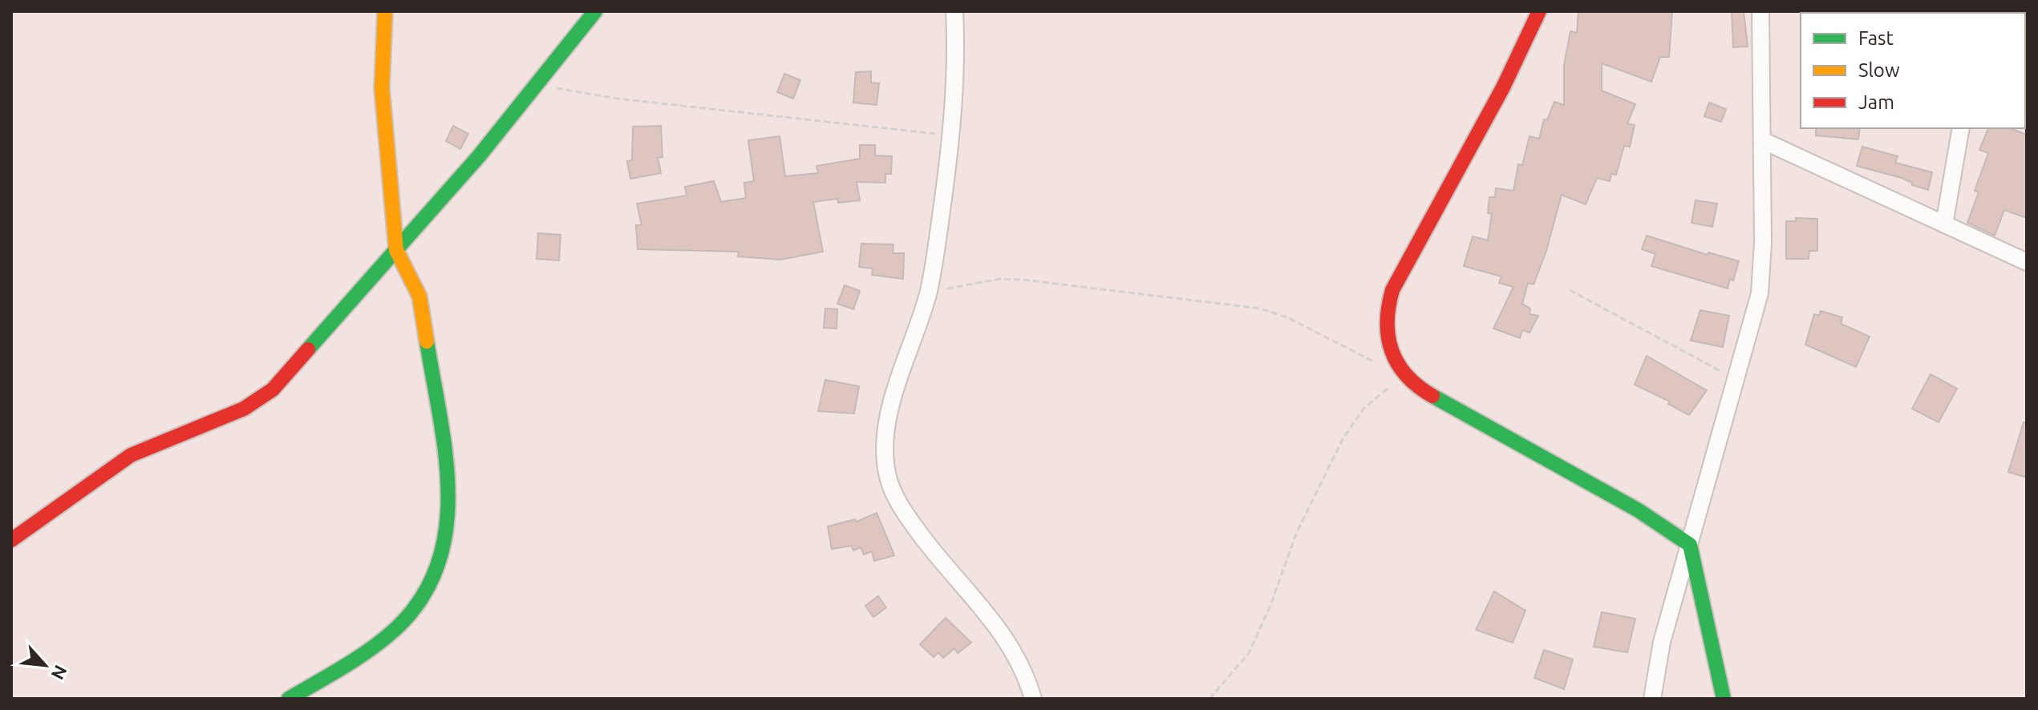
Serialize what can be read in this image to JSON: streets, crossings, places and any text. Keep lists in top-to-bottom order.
{
  "legend": ["Fast", "Slow", "Jam"],
  "north": "bottom right"
}
